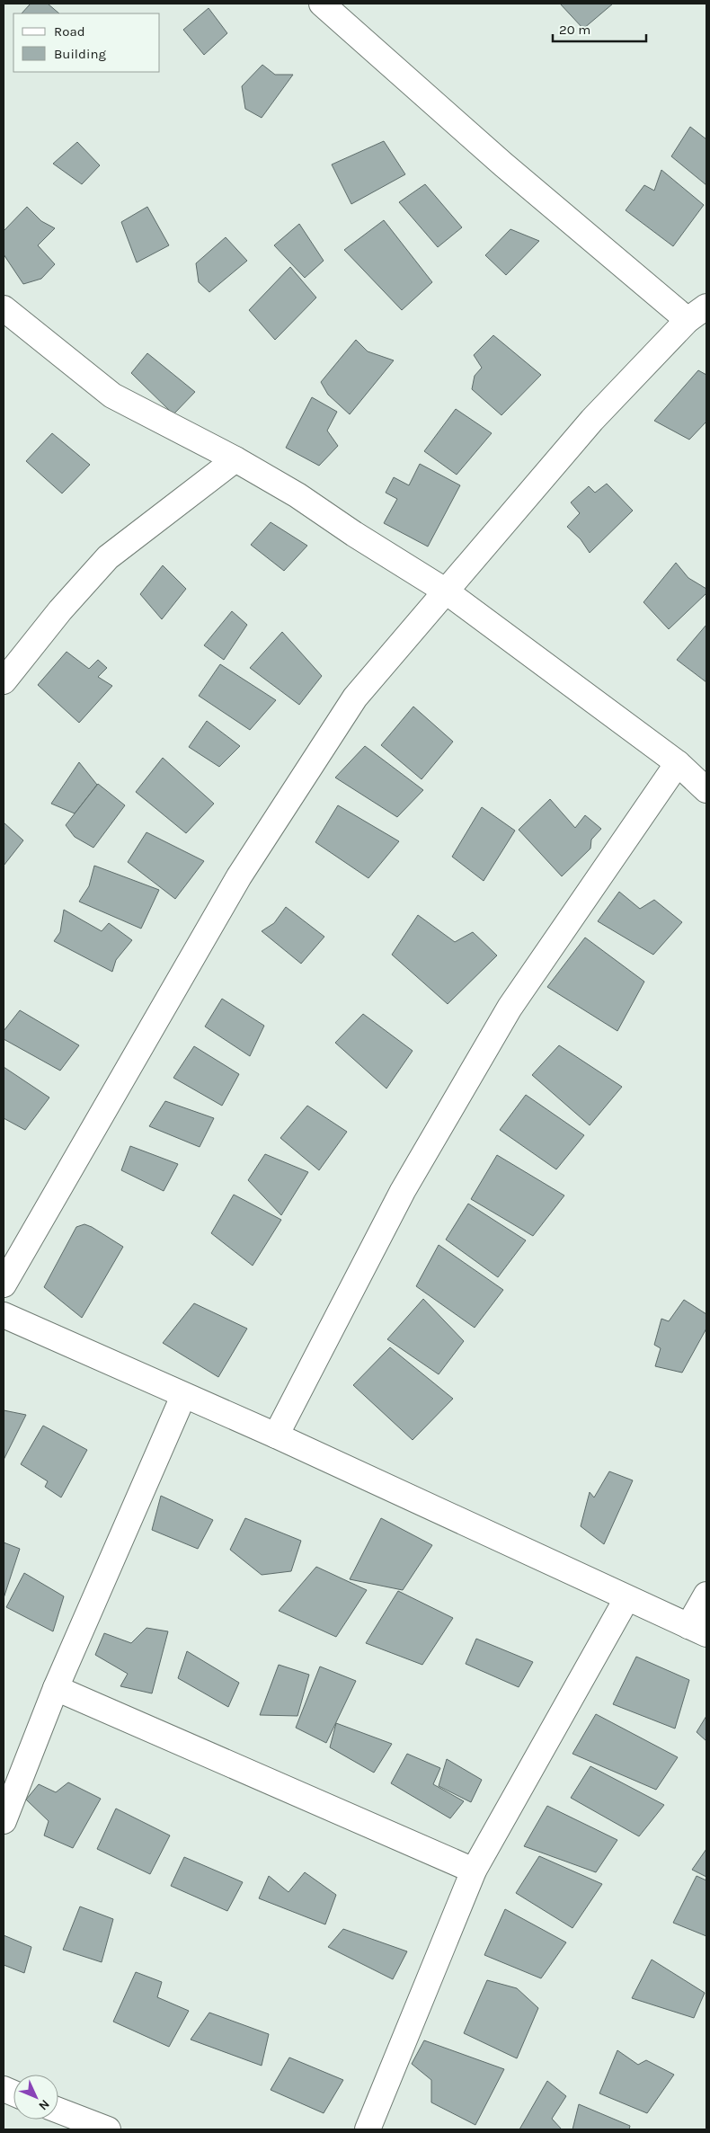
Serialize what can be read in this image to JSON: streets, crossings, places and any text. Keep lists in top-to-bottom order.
{
  "legend": ["Road", "Building"],
  "scale_bar": "20 m",
  "north": "bottom right"
}
